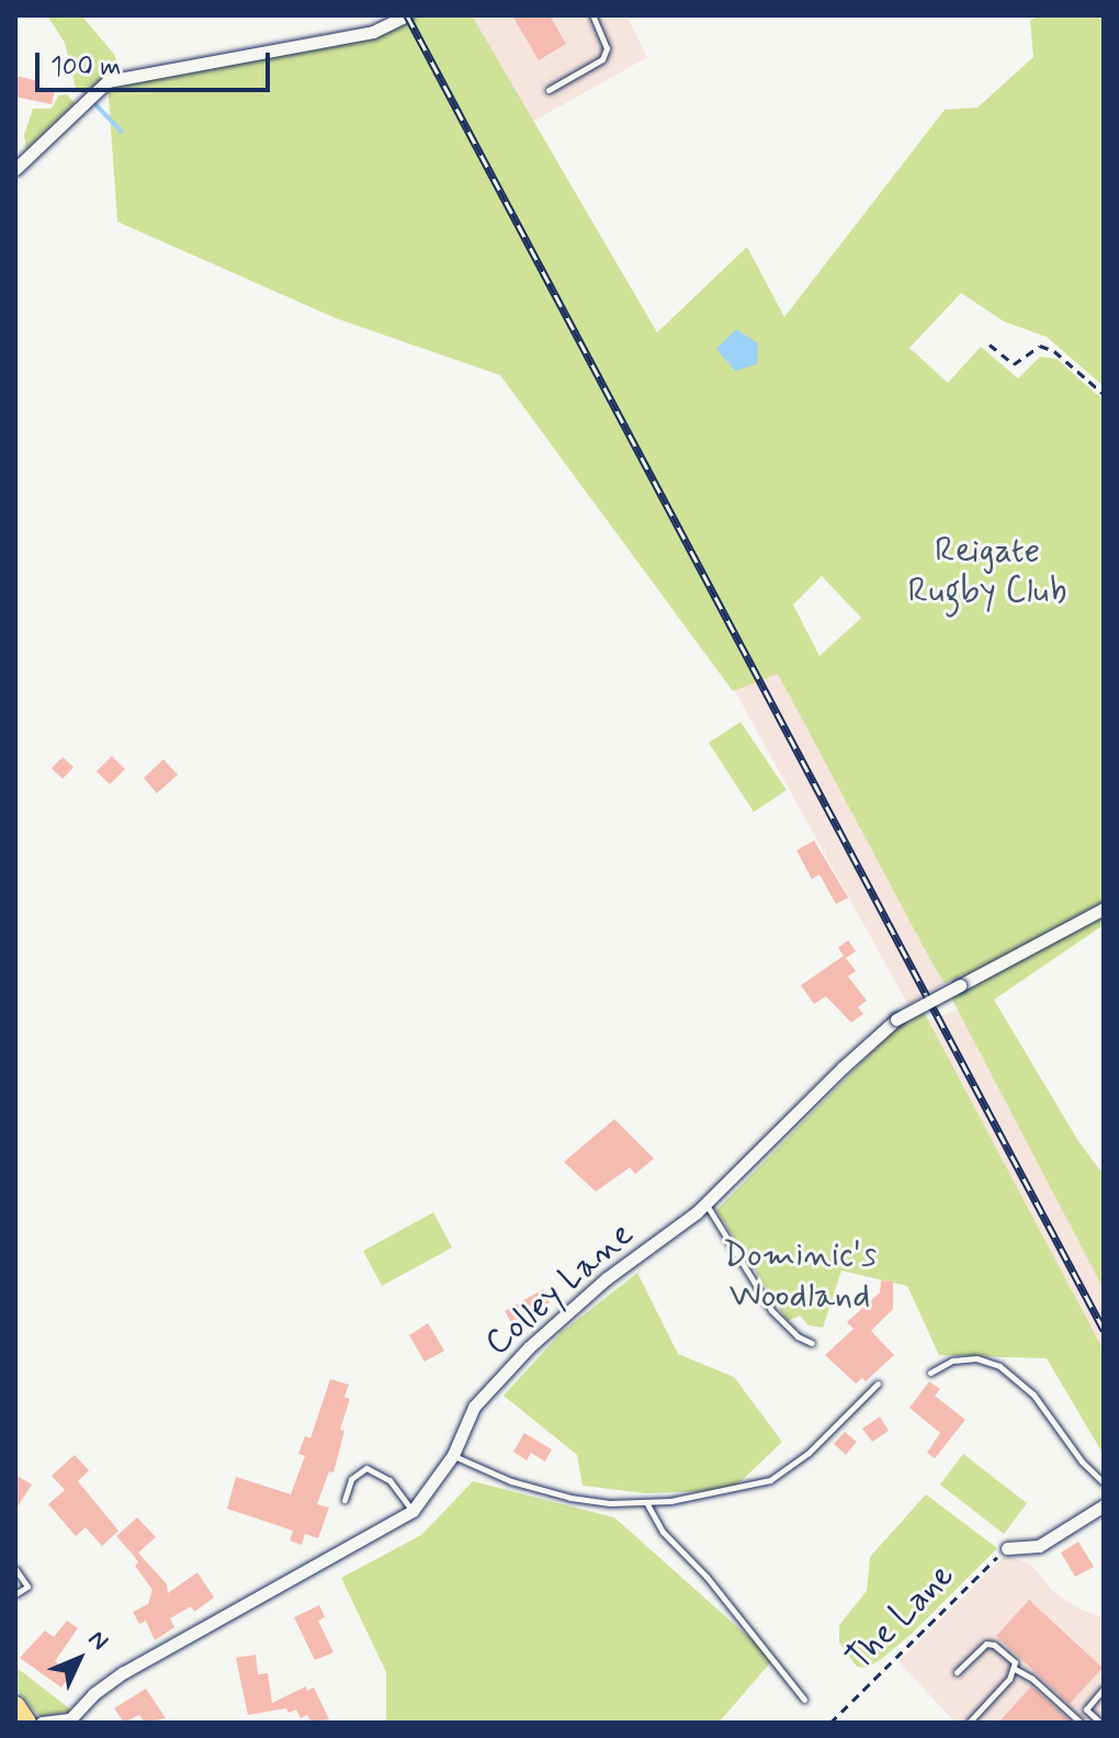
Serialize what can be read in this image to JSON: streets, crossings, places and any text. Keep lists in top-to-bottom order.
{
  "streets": {
    "street": ["Colley Lane"],
    "path": ["The Lane"]
  },
  "parks": ["Reigate Rugby Club", "Dominic's Woodland"],
  "scale_bar": "100 m",
  "north": "top right"
}
